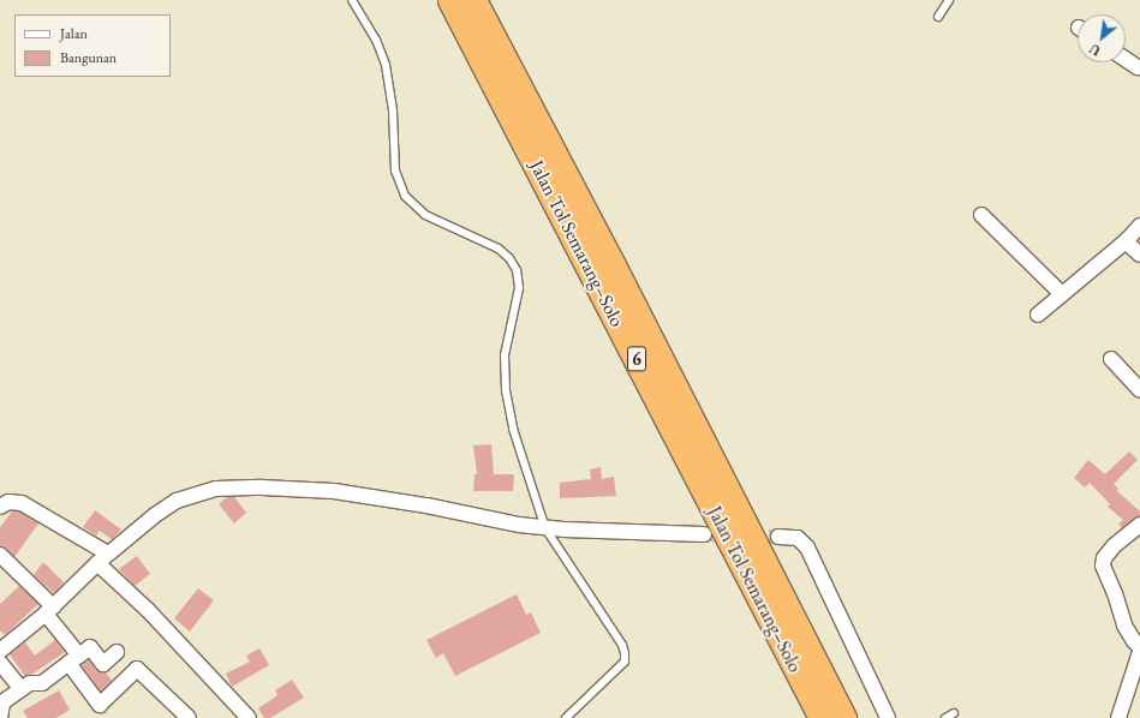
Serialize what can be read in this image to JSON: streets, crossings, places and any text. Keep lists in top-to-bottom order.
{
  "streets": {
    "highway": ["Jalan Tol Semarang–Solo", "6"]
  },
  "legend": ["Jalan", "Bangunan"],
  "north": "bottom left"
}
